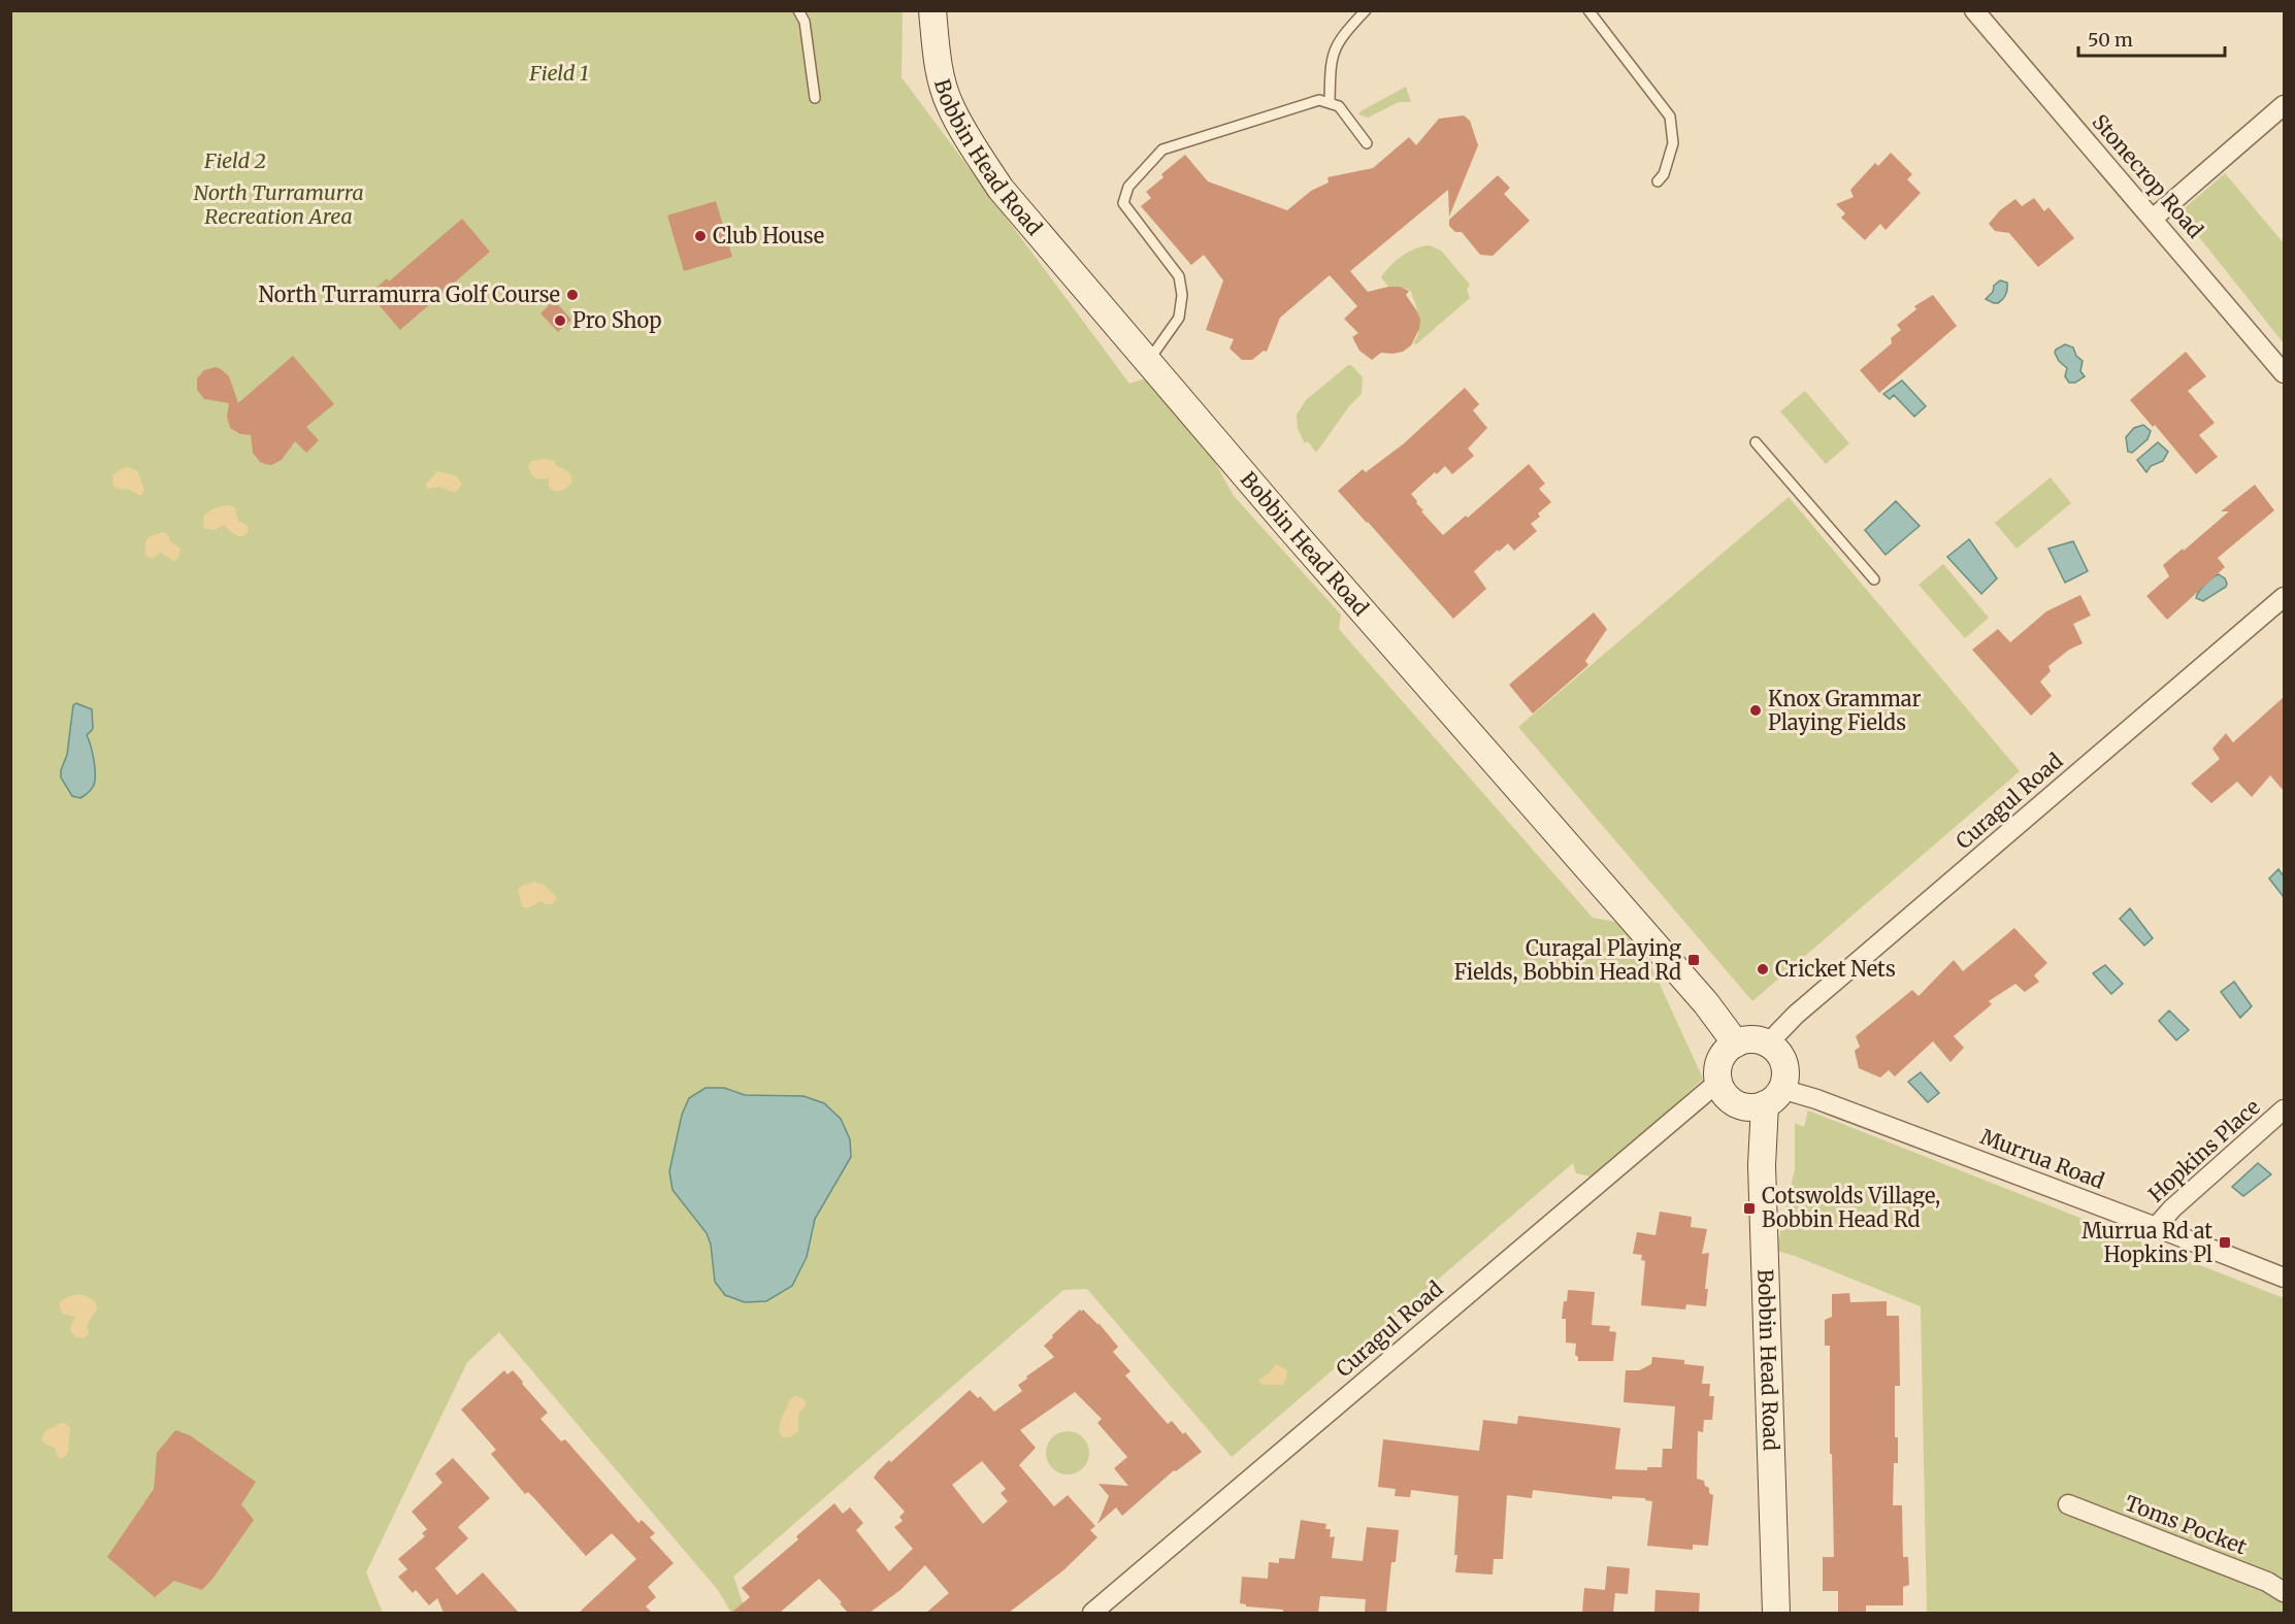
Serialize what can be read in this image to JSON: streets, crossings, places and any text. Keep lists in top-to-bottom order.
{
  "streets": {
    "main road": ["Bobbin Head Road"],
    "street": [
      "Stonecrop Road",
      "Curagul Road",
      "Hopkins Place",
      "Murrua Road",
      "Toms Pocket"
    ]
  },
  "crossings": [
    ["Bobbin Head Road", "Curagul Road"],
    ["Bobbin Head Road", "Murrua Road"],
    ["Curagul Road", "Murrua Road"],
    ["Hopkins Place", "Murrua Road"]
  ],
  "parks": ["Field 1", "Field 2", "North Turramurra Recreation Area"],
  "places": {
    "other": [
      "Club House",
      "North Turramurra Golf Course",
      "Pro Shop",
      "Knox Grammar Playing Fields",
      "Cricket Nets"
    ],
    "transit": ["Curagal Playing Fields, Bobbin Head Rd", "Cotswolds Village, Bobbin Head Rd", "Murrua Rd at Hopkins Pl"]
  },
  "scale_bar": "50 m"
}
